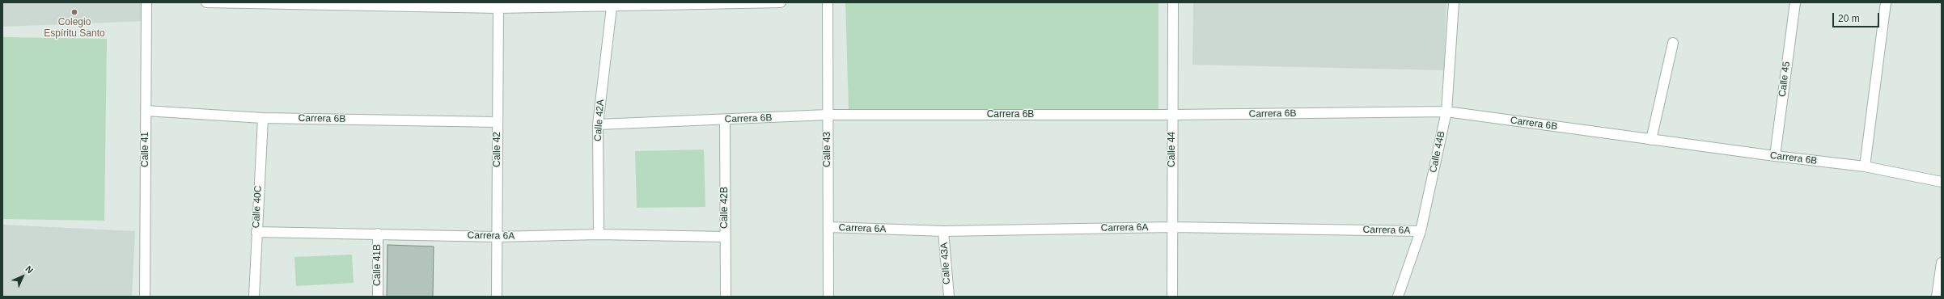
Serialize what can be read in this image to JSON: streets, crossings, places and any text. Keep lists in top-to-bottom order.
{
  "streets": {
    "street": [
      "Calle 45",
      "Carrera 6B",
      "Calle 42A",
      "Calle 41",
      "Calle 42",
      "Calle 43",
      "Calle 44",
      "Calle 44B",
      "Calle 40C",
      "Calle 42B",
      "Carrera 6A",
      "Calle 43A",
      "Calle 41B"
    ]
  },
  "crossings": [
    ["Calle 45", "Carrera 6B"],
    ["Carrera 6B", "Calle 42A"],
    ["Carrera 6B", "Calle 41"],
    ["Carrera 6B", "Calle 42"],
    ["Carrera 6B", "Calle 43"],
    ["Carrera 6B", "Calle 44"],
    ["Carrera 6B", "Calle 44B"],
    ["Carrera 6B", "Calle 40C"],
    ["Carrera 6B", "Calle 42B"],
    ["Calle 42A", "Carrera 6A"],
    ["Calle 42", "Carrera 6A"],
    ["Calle 43", "Carrera 6A"],
    ["Calle 44", "Carrera 6A"],
    ["Calle 44B", "Carrera 6A"],
    ["Calle 40C", "Carrera 6A"],
    ["Calle 42B", "Carrera 6A"],
    ["Carrera 6A", "Calle 43A"],
    ["Carrera 6A", "Calle 41B"]
  ],
  "places": ["Colegio Espíritu Santo"],
  "scale_bar": "20 m",
  "north": "top right"
}
